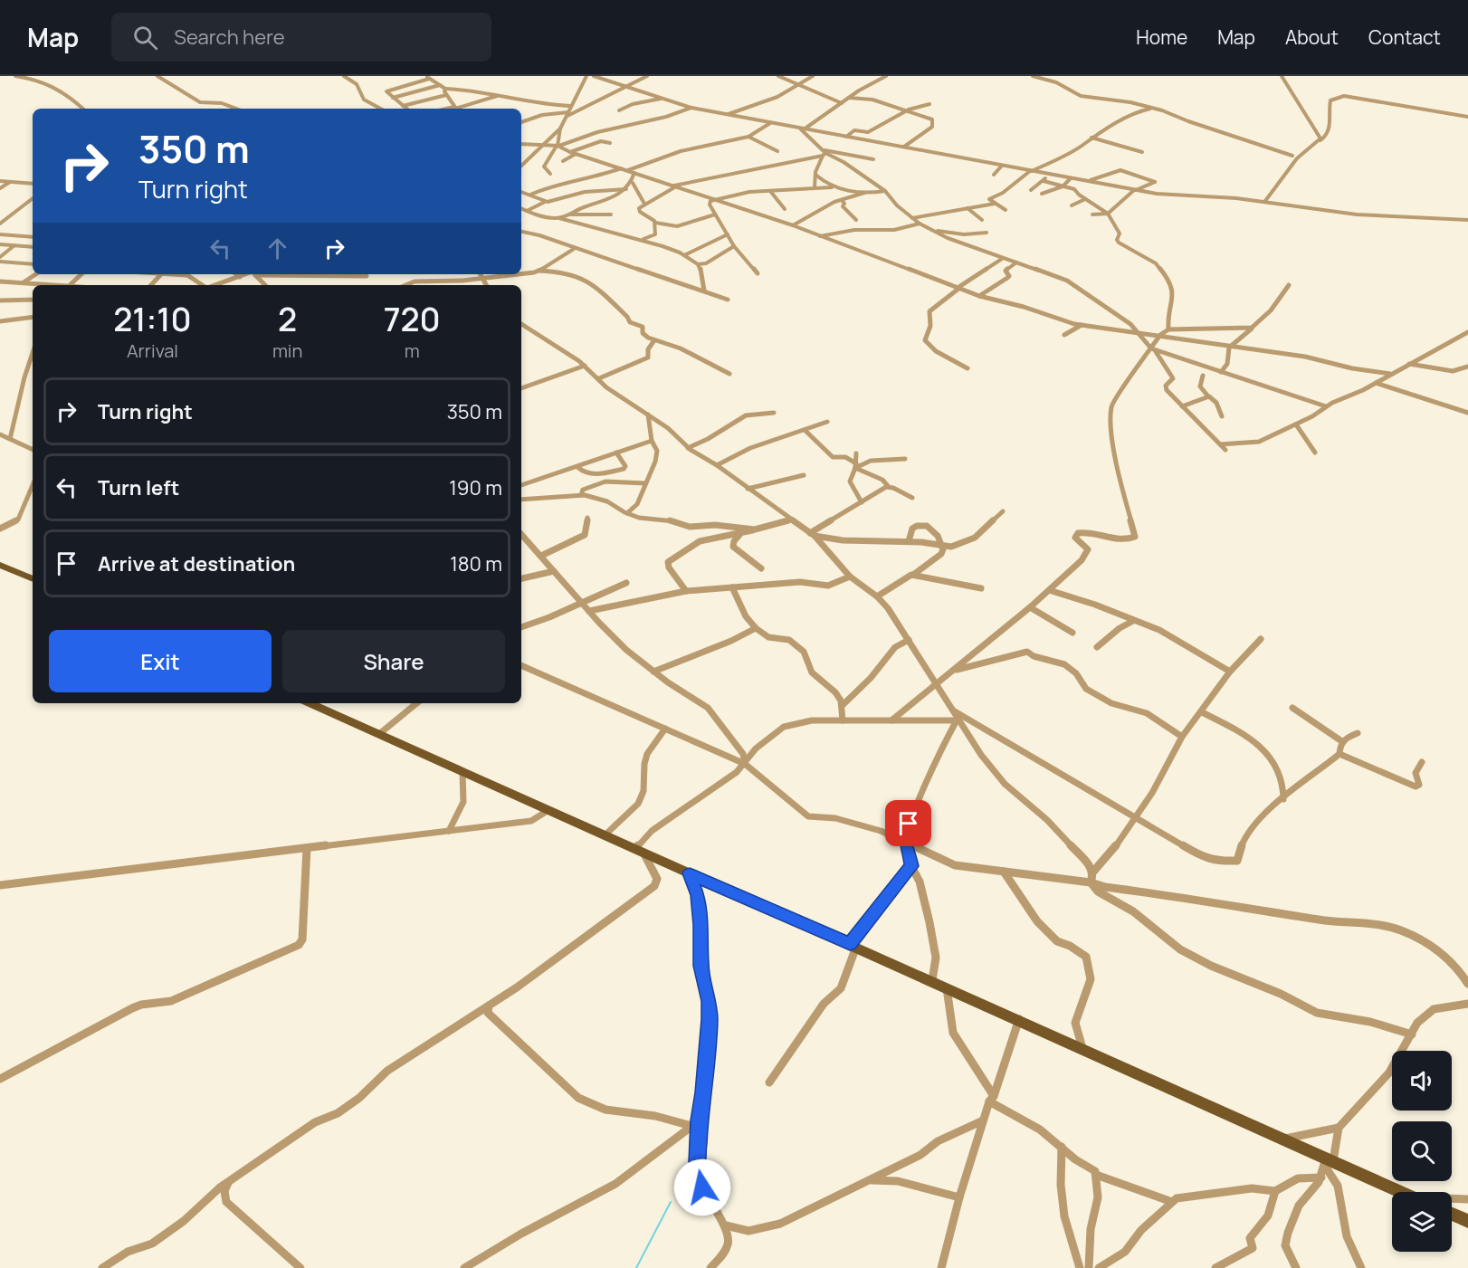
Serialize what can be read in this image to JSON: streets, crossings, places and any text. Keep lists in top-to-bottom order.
{
  "page": {
    "header": "Map",
    "search": "Search here",
    "nav": [
      "Home",
      "Map",
      "About",
      "Contact"
    ],
    "turn": ["350 m", "Turn right"],
    "eta": [
      "21:10",
      "Arrival",
      "2",
      "min",
      "720",
      "m"
    ],
    "list": [
      {
        "name": "Turn right",
        "value": "350 m"
      },
      {
        "name": "Turn left",
        "value": "190 m"
      },
      {
        "name": "Arrive at destination",
        "value": "180 m"
      }
    ],
    "buttons": ["Exit", "Share"]
  }
}
